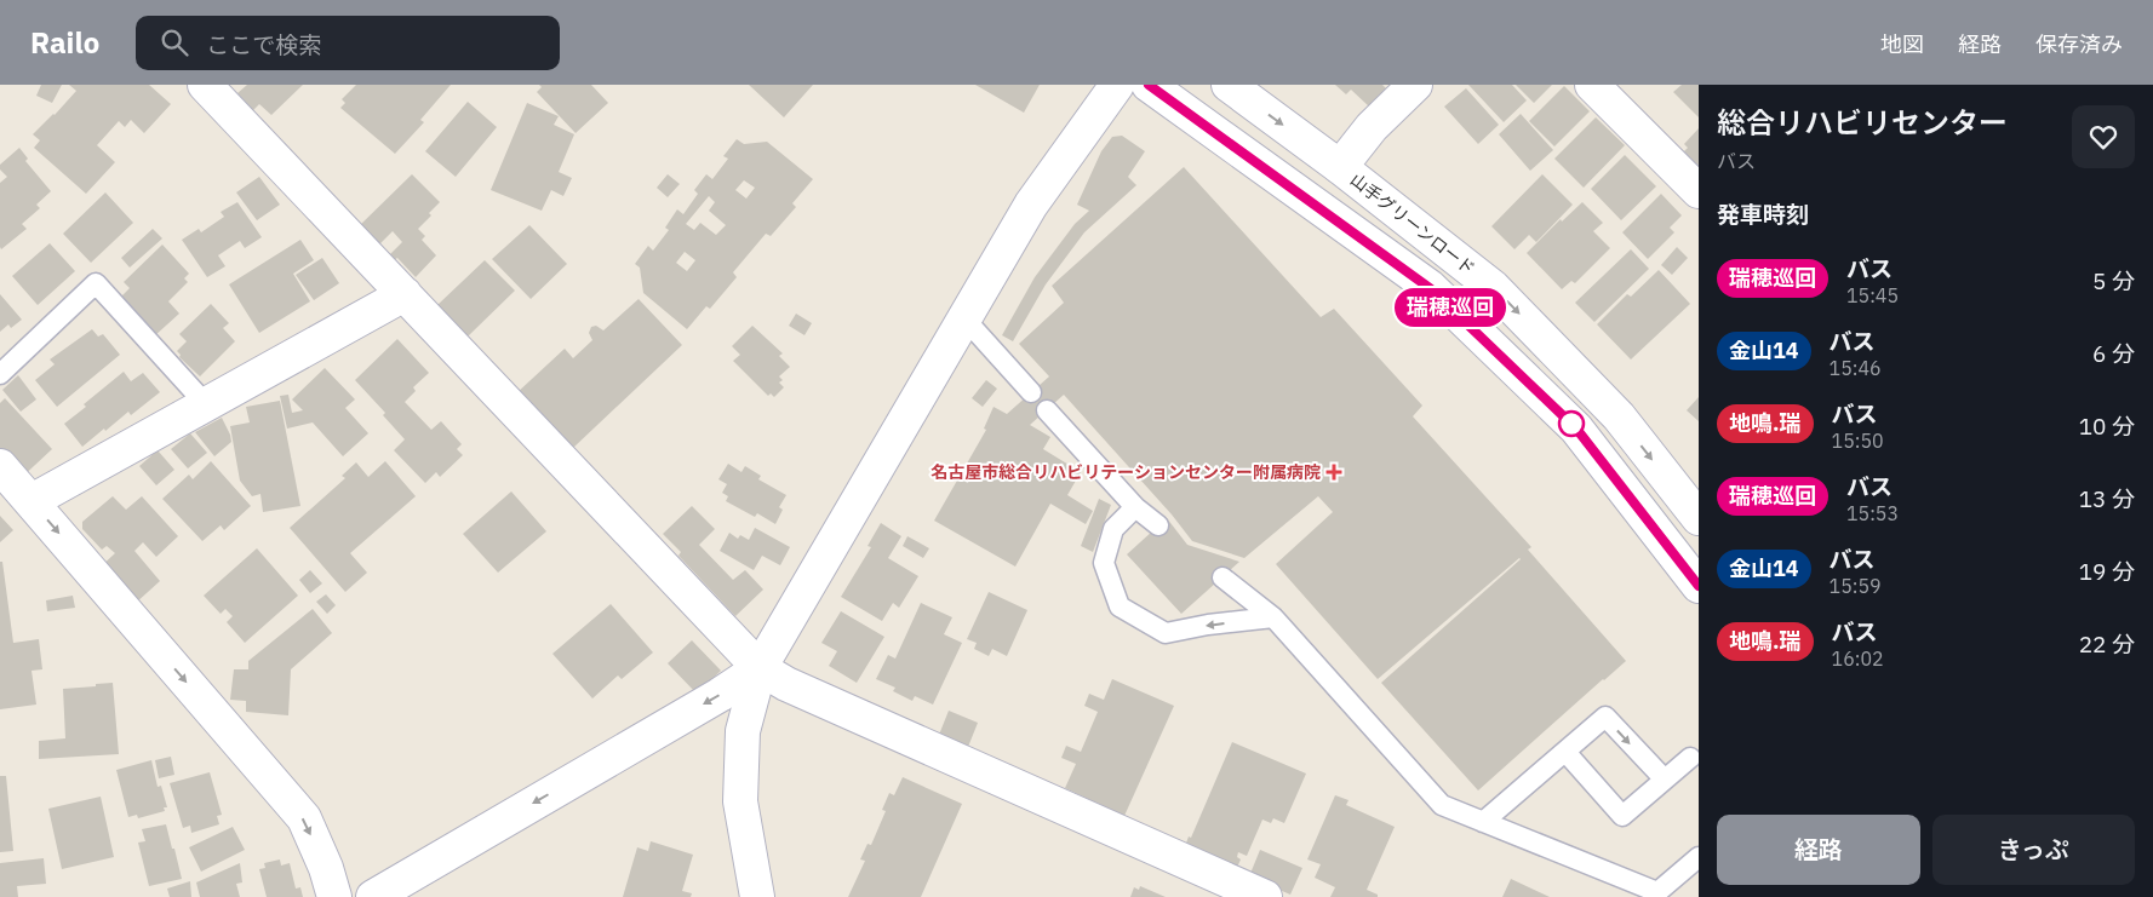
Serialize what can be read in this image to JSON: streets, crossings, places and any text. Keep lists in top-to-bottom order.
{
  "streets": {
    "street": ["山手グリーンロード"]
  },
  "places": {
    "health": ["名古屋市総合リハビリテーションセンター附属病院"]
  },
  "lines": ["bus line 瑞穂巡回"],
  "page": {
    "header": "Railo",
    "search": "ここで検索",
    "nav": ["地図", "経路", "保存済み"],
    "on_map": "瑞穂巡回",
    "heading": [
      ["総合リハビリセンター", "バス"],
      "発車時刻"
    ],
    "list": [
      {
        "mark": "瑞穂巡回",
        "name": "バス",
        "note": "15:45",
        "value": "5 分"
      },
      {
        "mark": "金山14",
        "name": "バス",
        "note": "15:46",
        "value": "6 分"
      },
      {
        "mark": "地鳴.瑞",
        "name": "バス",
        "note": "15:50",
        "value": "10 分"
      },
      {
        "mark": "瑞穂巡回",
        "name": "バス",
        "note": "15:53",
        "value": "13 分"
      },
      {
        "mark": "金山14",
        "name": "バス",
        "note": "15:59",
        "value": "19 分"
      },
      {
        "mark": "地鳴.瑞",
        "name": "バス",
        "note": "16:02",
        "value": "22 分"
      }
    ],
    "buttons": ["経路", "きっぷ"]
  }
}
